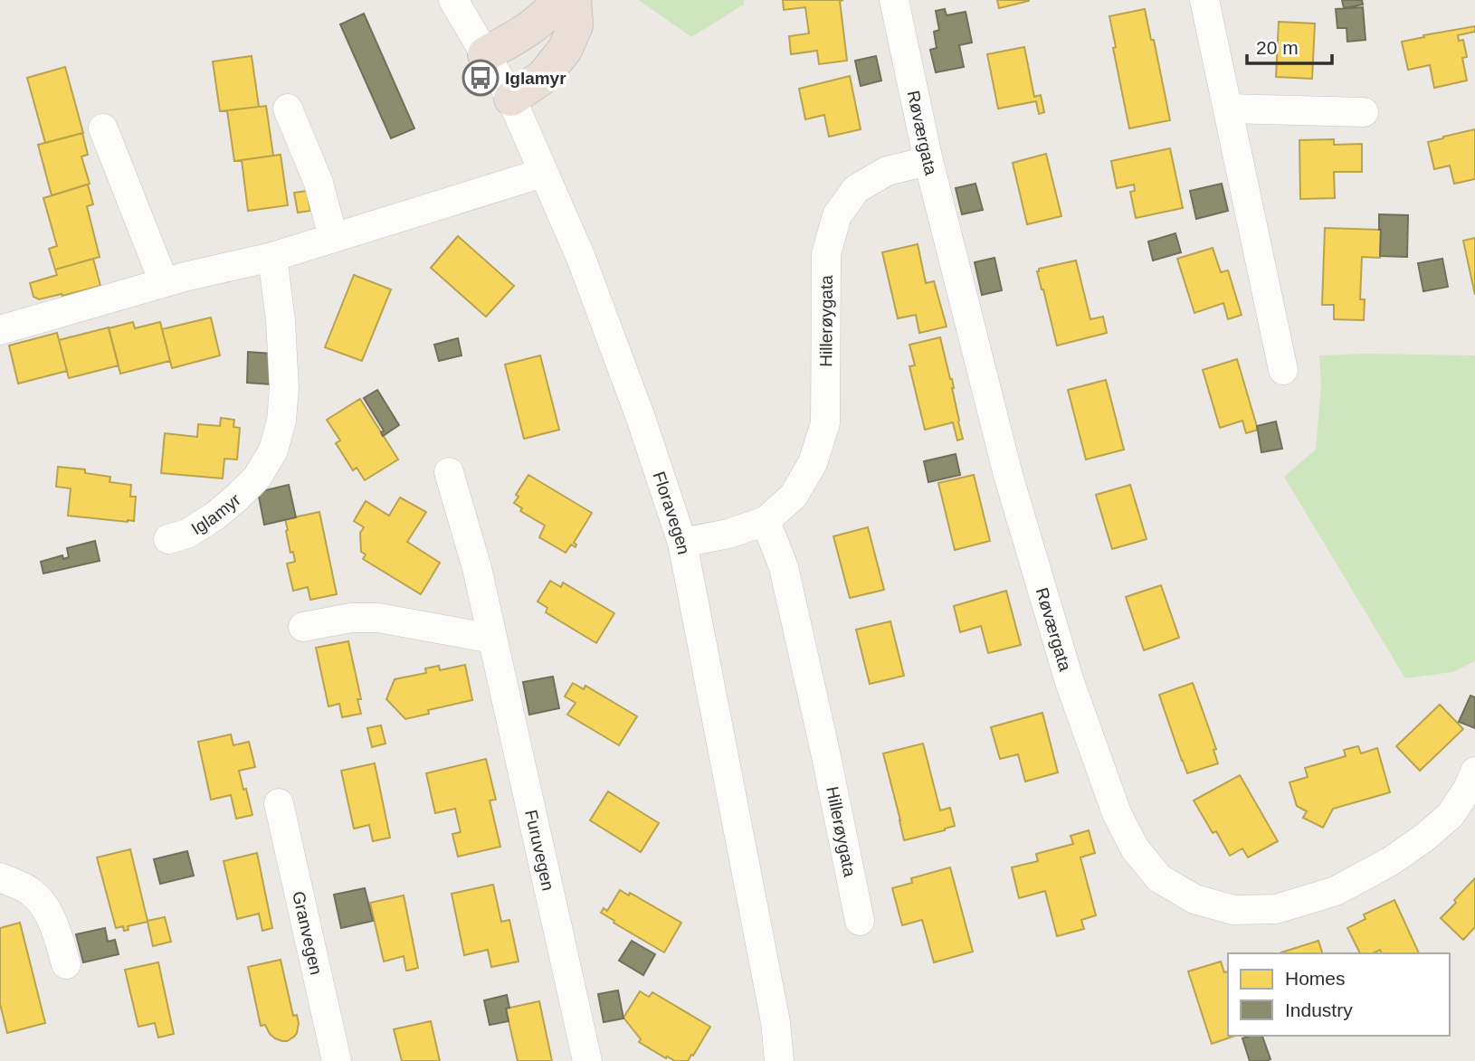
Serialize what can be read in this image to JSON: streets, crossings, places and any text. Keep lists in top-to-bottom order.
{
  "streets": {
    "street": [
      "Røværgata",
      "Hillerøygata",
      "Iglamyr",
      "Floravegen",
      "Furuvegen",
      "Granvegen"
    ]
  },
  "crossings": [
    ["Røværgata", "Hillerøygata"],
    ["Hillerøygata", "Floravegen"]
  ],
  "places": {
    "bus stop": ["Iglamyr"]
  },
  "legend": ["Homes", "Industry"],
  "scale_bar": "20 m"
}
